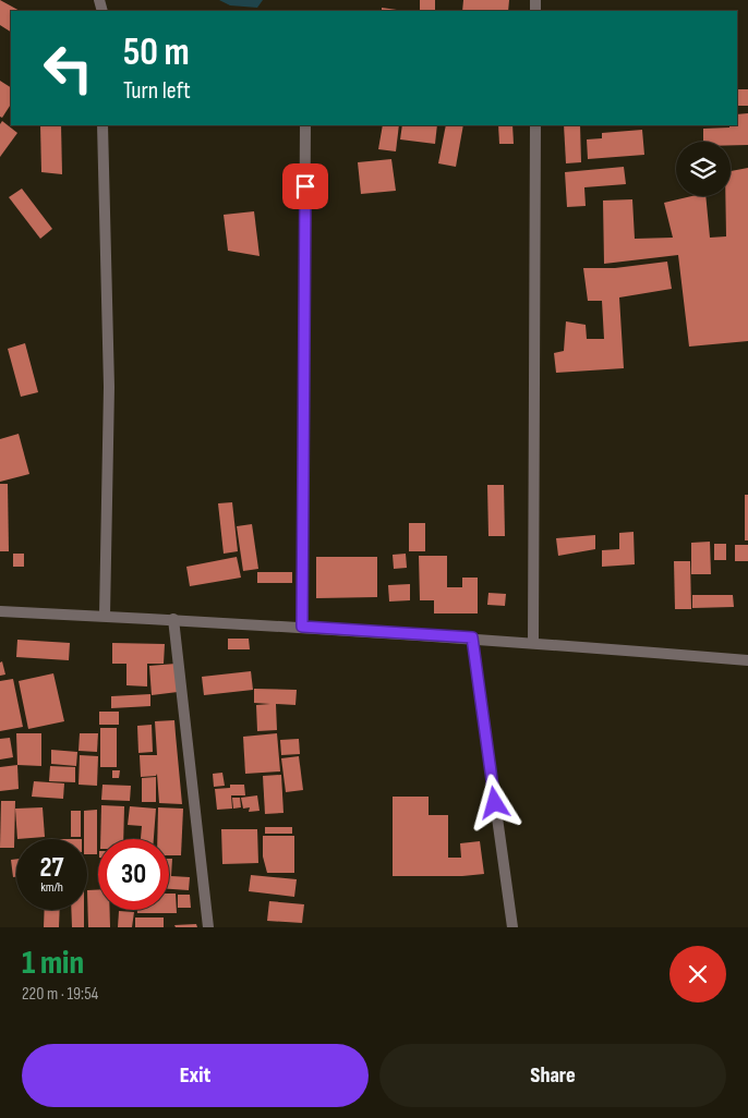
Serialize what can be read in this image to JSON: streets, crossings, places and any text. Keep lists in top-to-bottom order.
{
  "page": {
    "turn": ["50 m", "Turn left"],
    "speed": "27 km/h",
    "limit": "30",
    "heading": ["1 min", "220 m · 19:54"],
    "buttons": ["Exit", "Share"]
  }
}
